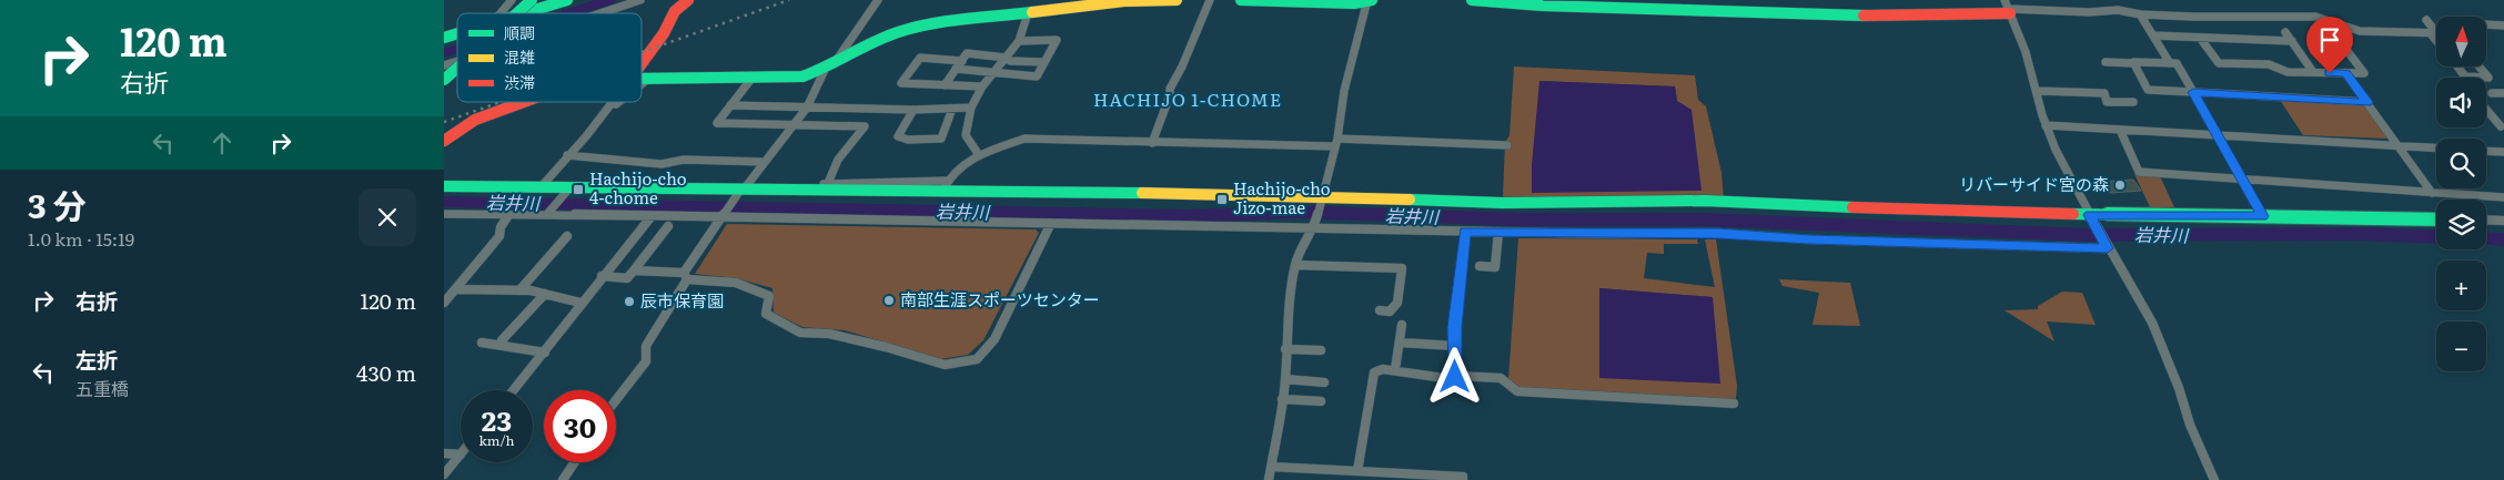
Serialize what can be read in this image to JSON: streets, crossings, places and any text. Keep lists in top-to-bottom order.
{
  "districts": ["HACHIJO 1-CHOME"],
  "water": ["岩井川"],
  "places": {
    "other": ["リバーサイド宮の森", "南部生涯スポーツセンター", "辰市保育園"],
    "transit": ["Hachijo-cho 4-chome", "Hachijo-cho Jizo-mae"]
  },
  "legend": ["順調", "混雑", "渋滞"],
  "north": "top",
  "page": {
    "turn": ["120 m", "右折"],
    "map_buttons": ["+", "−"],
    "heading": ["3 分", "1.0 km · 15:19"],
    "list": [
      {
        "name": "右折",
        "value": "120 m"
      },
      {
        "name": "左折",
        "note": "五重橋",
        "value": "430 m"
      }
    ],
    "speed": "23 km/h",
    "limit": "30"
  }
}
